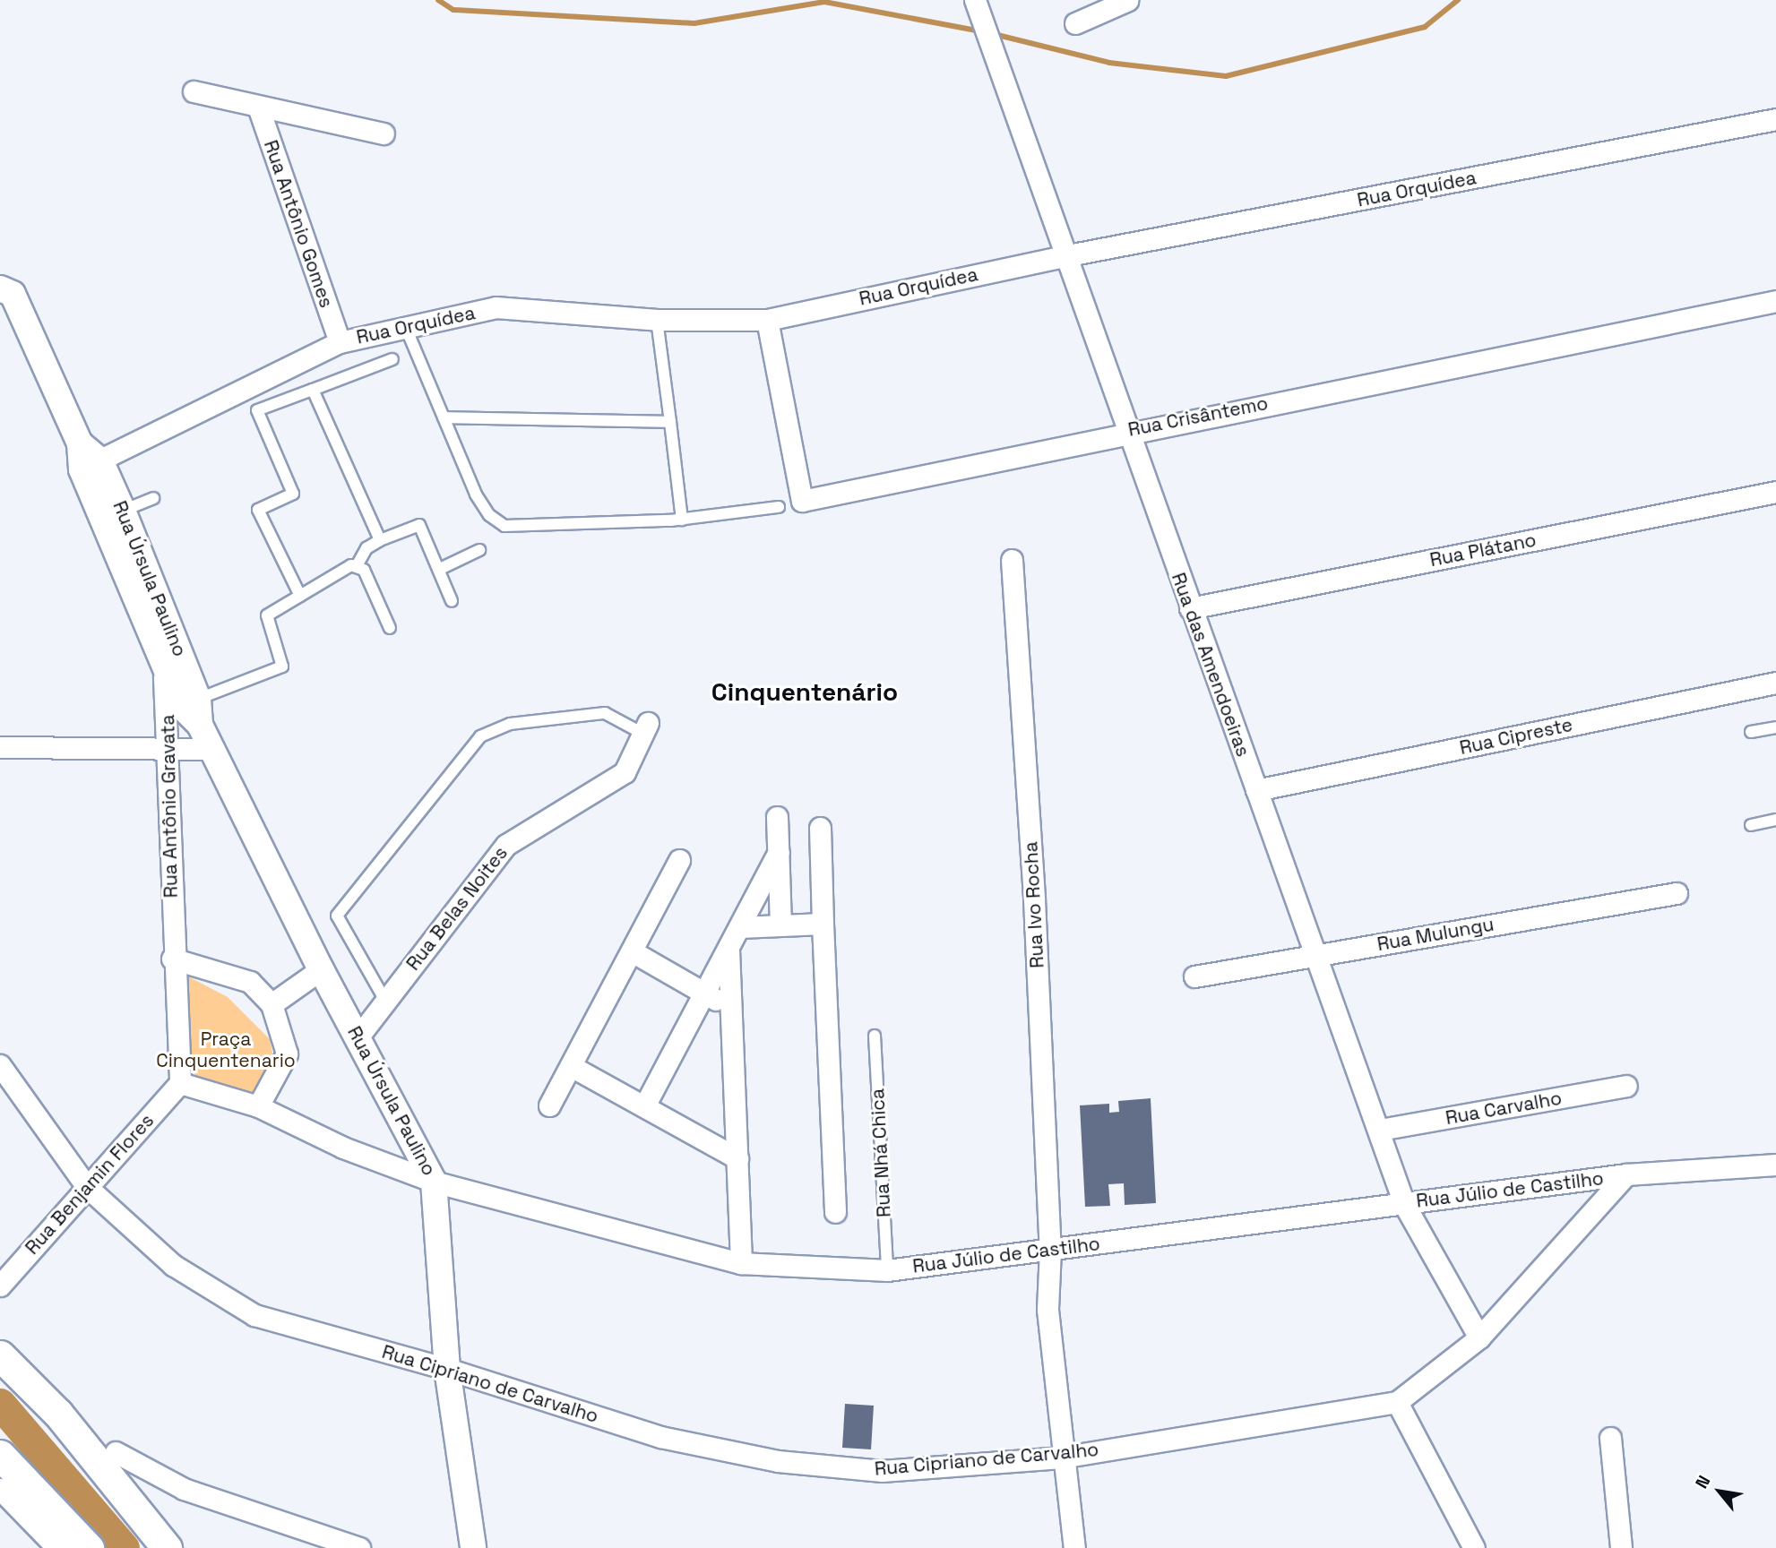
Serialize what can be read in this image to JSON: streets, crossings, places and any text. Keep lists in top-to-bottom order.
{
  "streets": {
    "street": [
      "Rua Orquídea",
      "Rua Antônio Gomes",
      "Rua Crisântemo",
      "Rua Plátano",
      "Rua Úrsula Paulino",
      "Rua das Amendoeiras",
      "Rua Cipreste",
      "Rua Antônio Gravata",
      "Rua Ivo Rocha",
      "Rua Belas Noites",
      "Rua Mulungu",
      "Rua Carvalho",
      "Rua Benjamin Flores",
      "Rua Júlio de Castilho",
      "Rua Cipriano de Carvalho"
    ],
    "lane": ["Rua Nhá Chica"]
  },
  "crossings": [
    ["Rua Orquídea", "Rua Antônio Gomes"],
    ["Rua Orquídea", "Rua Crisântemo"],
    ["Rua Orquídea", "Rua Úrsula Paulino"],
    ["Rua Orquídea", "Rua das Amendoeiras"],
    ["Rua Crisântemo", "Rua das Amendoeiras"],
    ["Rua Plátano", "Rua das Amendoeiras"],
    ["Rua Úrsula Paulino", "Rua Antônio Gravata"],
    ["Rua Úrsula Paulino", "Rua Belas Noites"],
    ["Rua Úrsula Paulino", "Rua Júlio de Castilho"],
    ["Rua Úrsula Paulino", "Rua Cipriano de Carvalho"],
    ["Rua das Amendoeiras", "Rua Cipreste"],
    ["Rua das Amendoeiras", "Rua Mulungu"],
    ["Rua das Amendoeiras", "Rua Carvalho"],
    ["Rua das Amendoeiras", "Rua Júlio de Castilho"],
    ["Rua das Amendoeiras", "Rua Cipriano de Carvalho"],
    ["Rua Antônio Gravata", "Rua Benjamin Flores"],
    ["Rua Antônio Gravata", "Rua Júlio de Castilho"],
    ["Rua Ivo Rocha", "Rua Júlio de Castilho"],
    ["Rua Ivo Rocha", "Rua Cipriano de Carvalho"],
    ["Rua Nhá Chica", "Rua Júlio de Castilho"],
    ["Rua Benjamin Flores", "Rua Júlio de Castilho"],
    ["Rua Benjamin Flores", "Rua Cipriano de Carvalho"],
    ["Rua Júlio de Castilho", "Rua Cipriano de Carvalho"]
  ],
  "districts": ["Cinquentenário"],
  "parks": ["Praça Cinquentenario"],
  "north": "top left"
}
